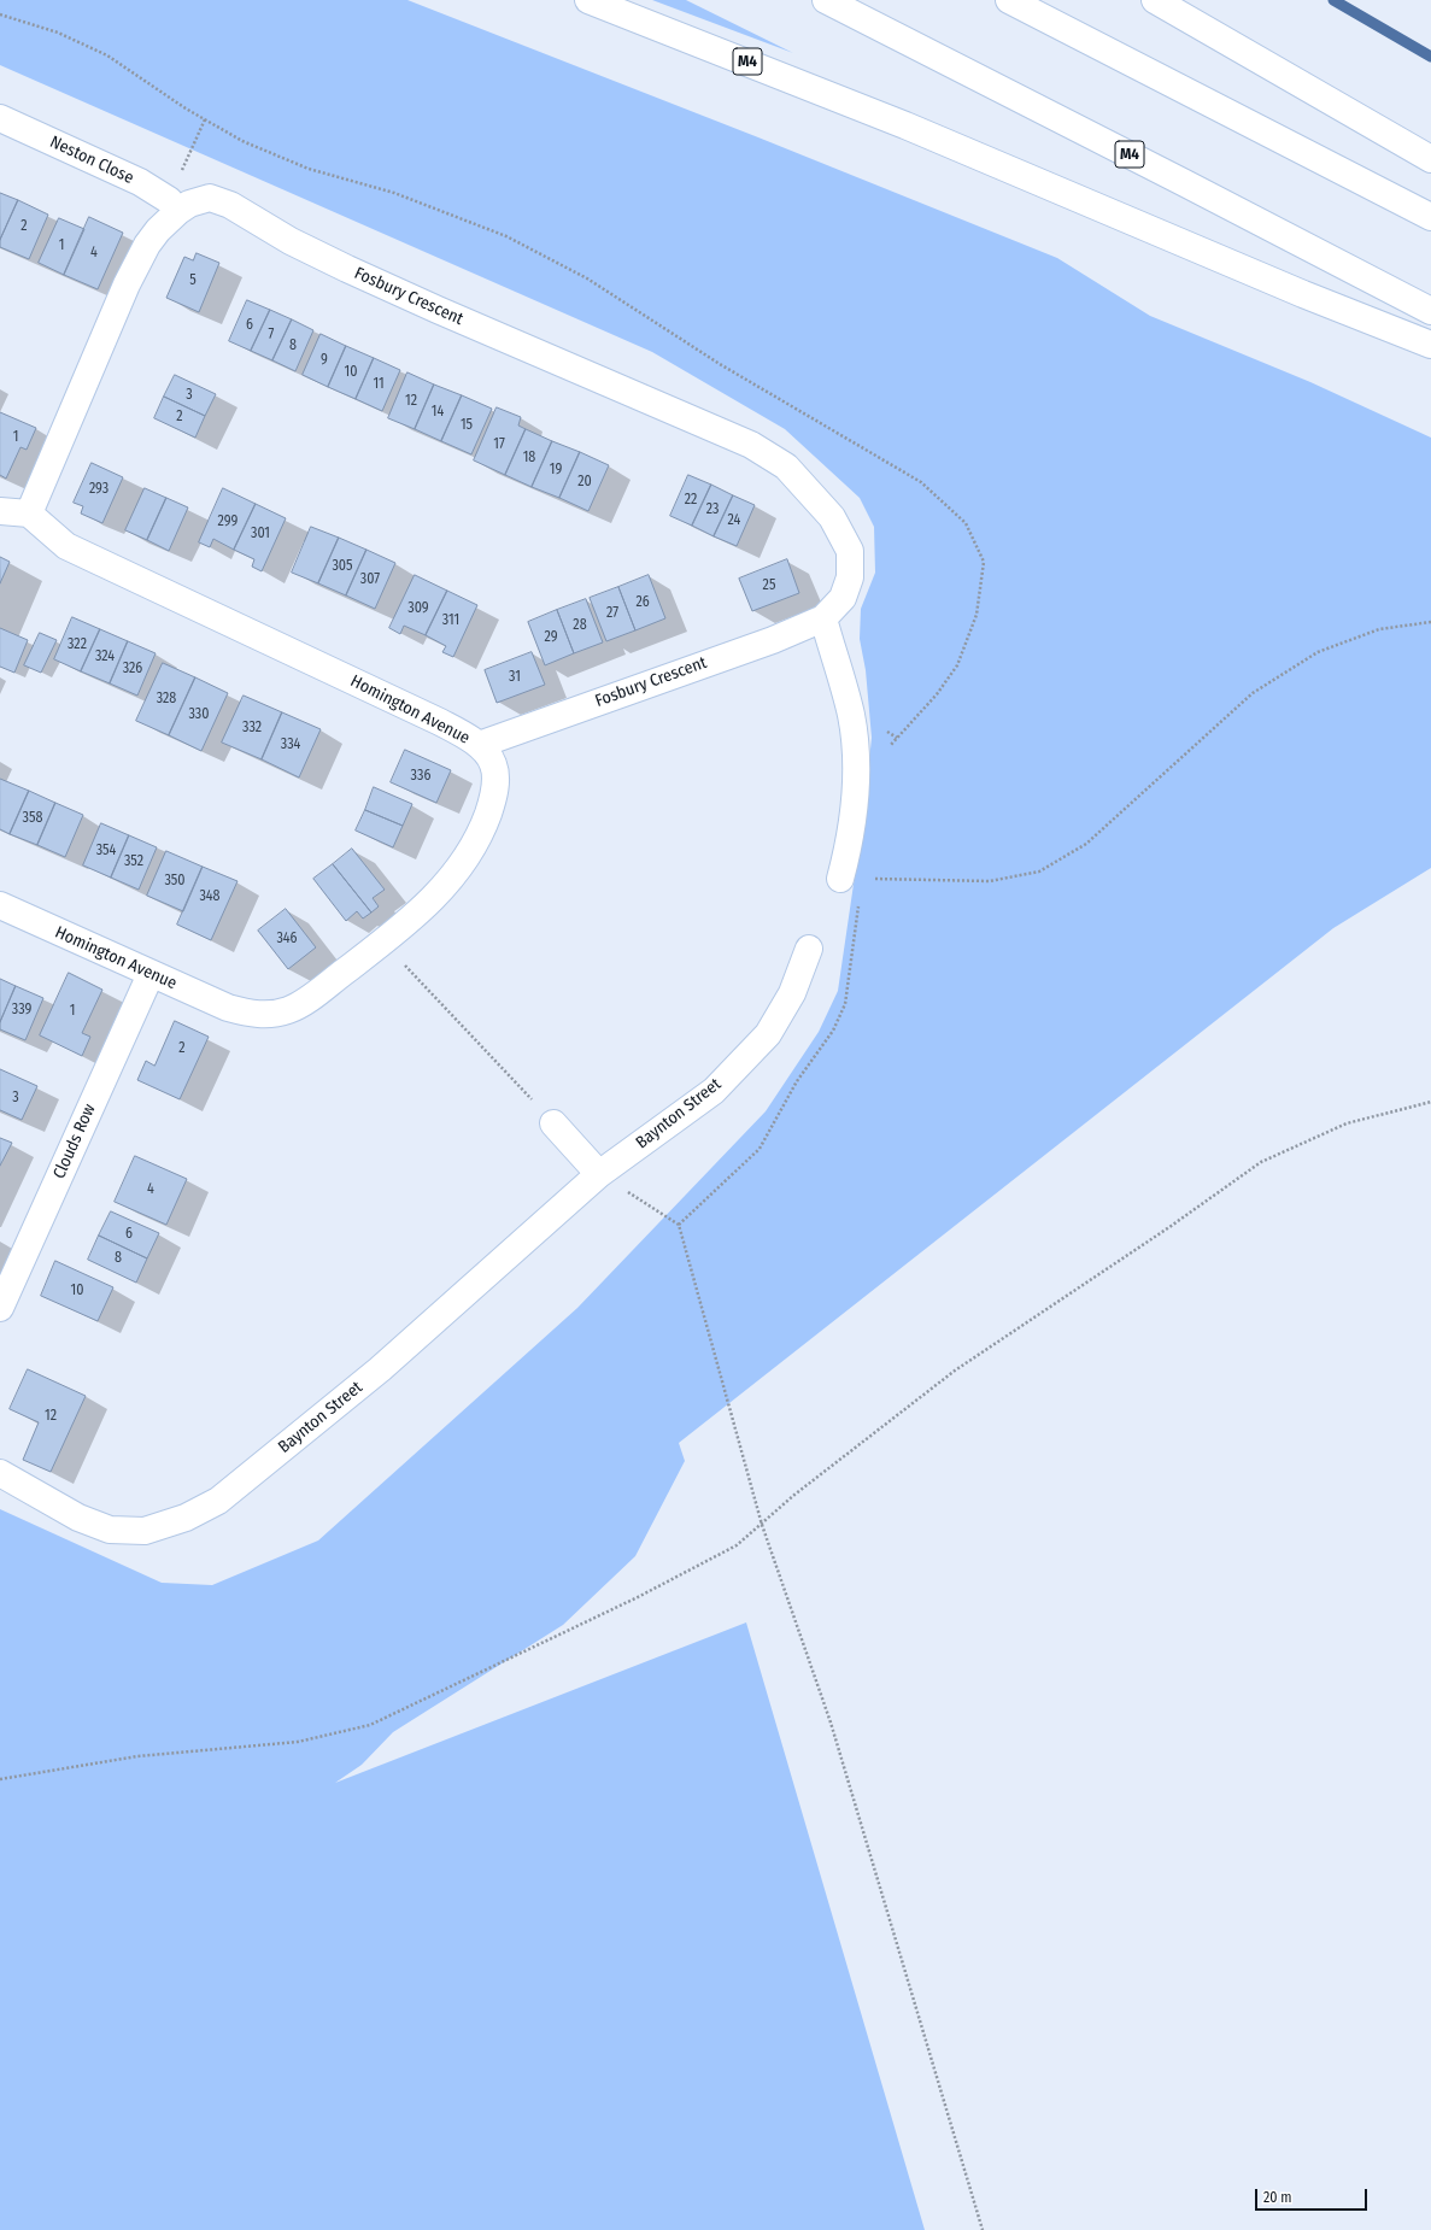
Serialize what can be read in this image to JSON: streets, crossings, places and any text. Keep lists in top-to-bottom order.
{
  "streets": {
    "main road": [
      "M4",
      "Neston Close",
      "Fosbury Crescent",
      "Homington Avenue",
      "Baynton Street",
      "Clouds Row"
    ]
  },
  "crossings": [
    ["Neston Close", "Fosbury Crescent"],
    ["Fosbury Crescent", "Homington Avenue"],
    ["Homington Avenue", "Clouds Row"]
  ],
  "house_numbers": [
    "2",
    "1",
    "4",
    "5",
    "6",
    "7",
    "8",
    "9",
    "10",
    "11",
    "3",
    "12",
    "14",
    "2",
    "15",
    "1",
    "17",
    "18",
    "19",
    "20",
    "293",
    "22",
    "23",
    "24",
    "299",
    "301",
    "305",
    "307",
    "25",
    "26",
    "309",
    "27",
    "311",
    "28",
    "29",
    "322",
    "324",
    "326",
    "31",
    "328",
    "330",
    "332",
    "334",
    "336",
    "358",
    "354",
    "352",
    "350",
    "348",
    "346",
    "339",
    "1",
    "2",
    "3",
    "4",
    "6",
    "8",
    "10",
    "12"
  ],
  "scale_bar": "20 m"
}
